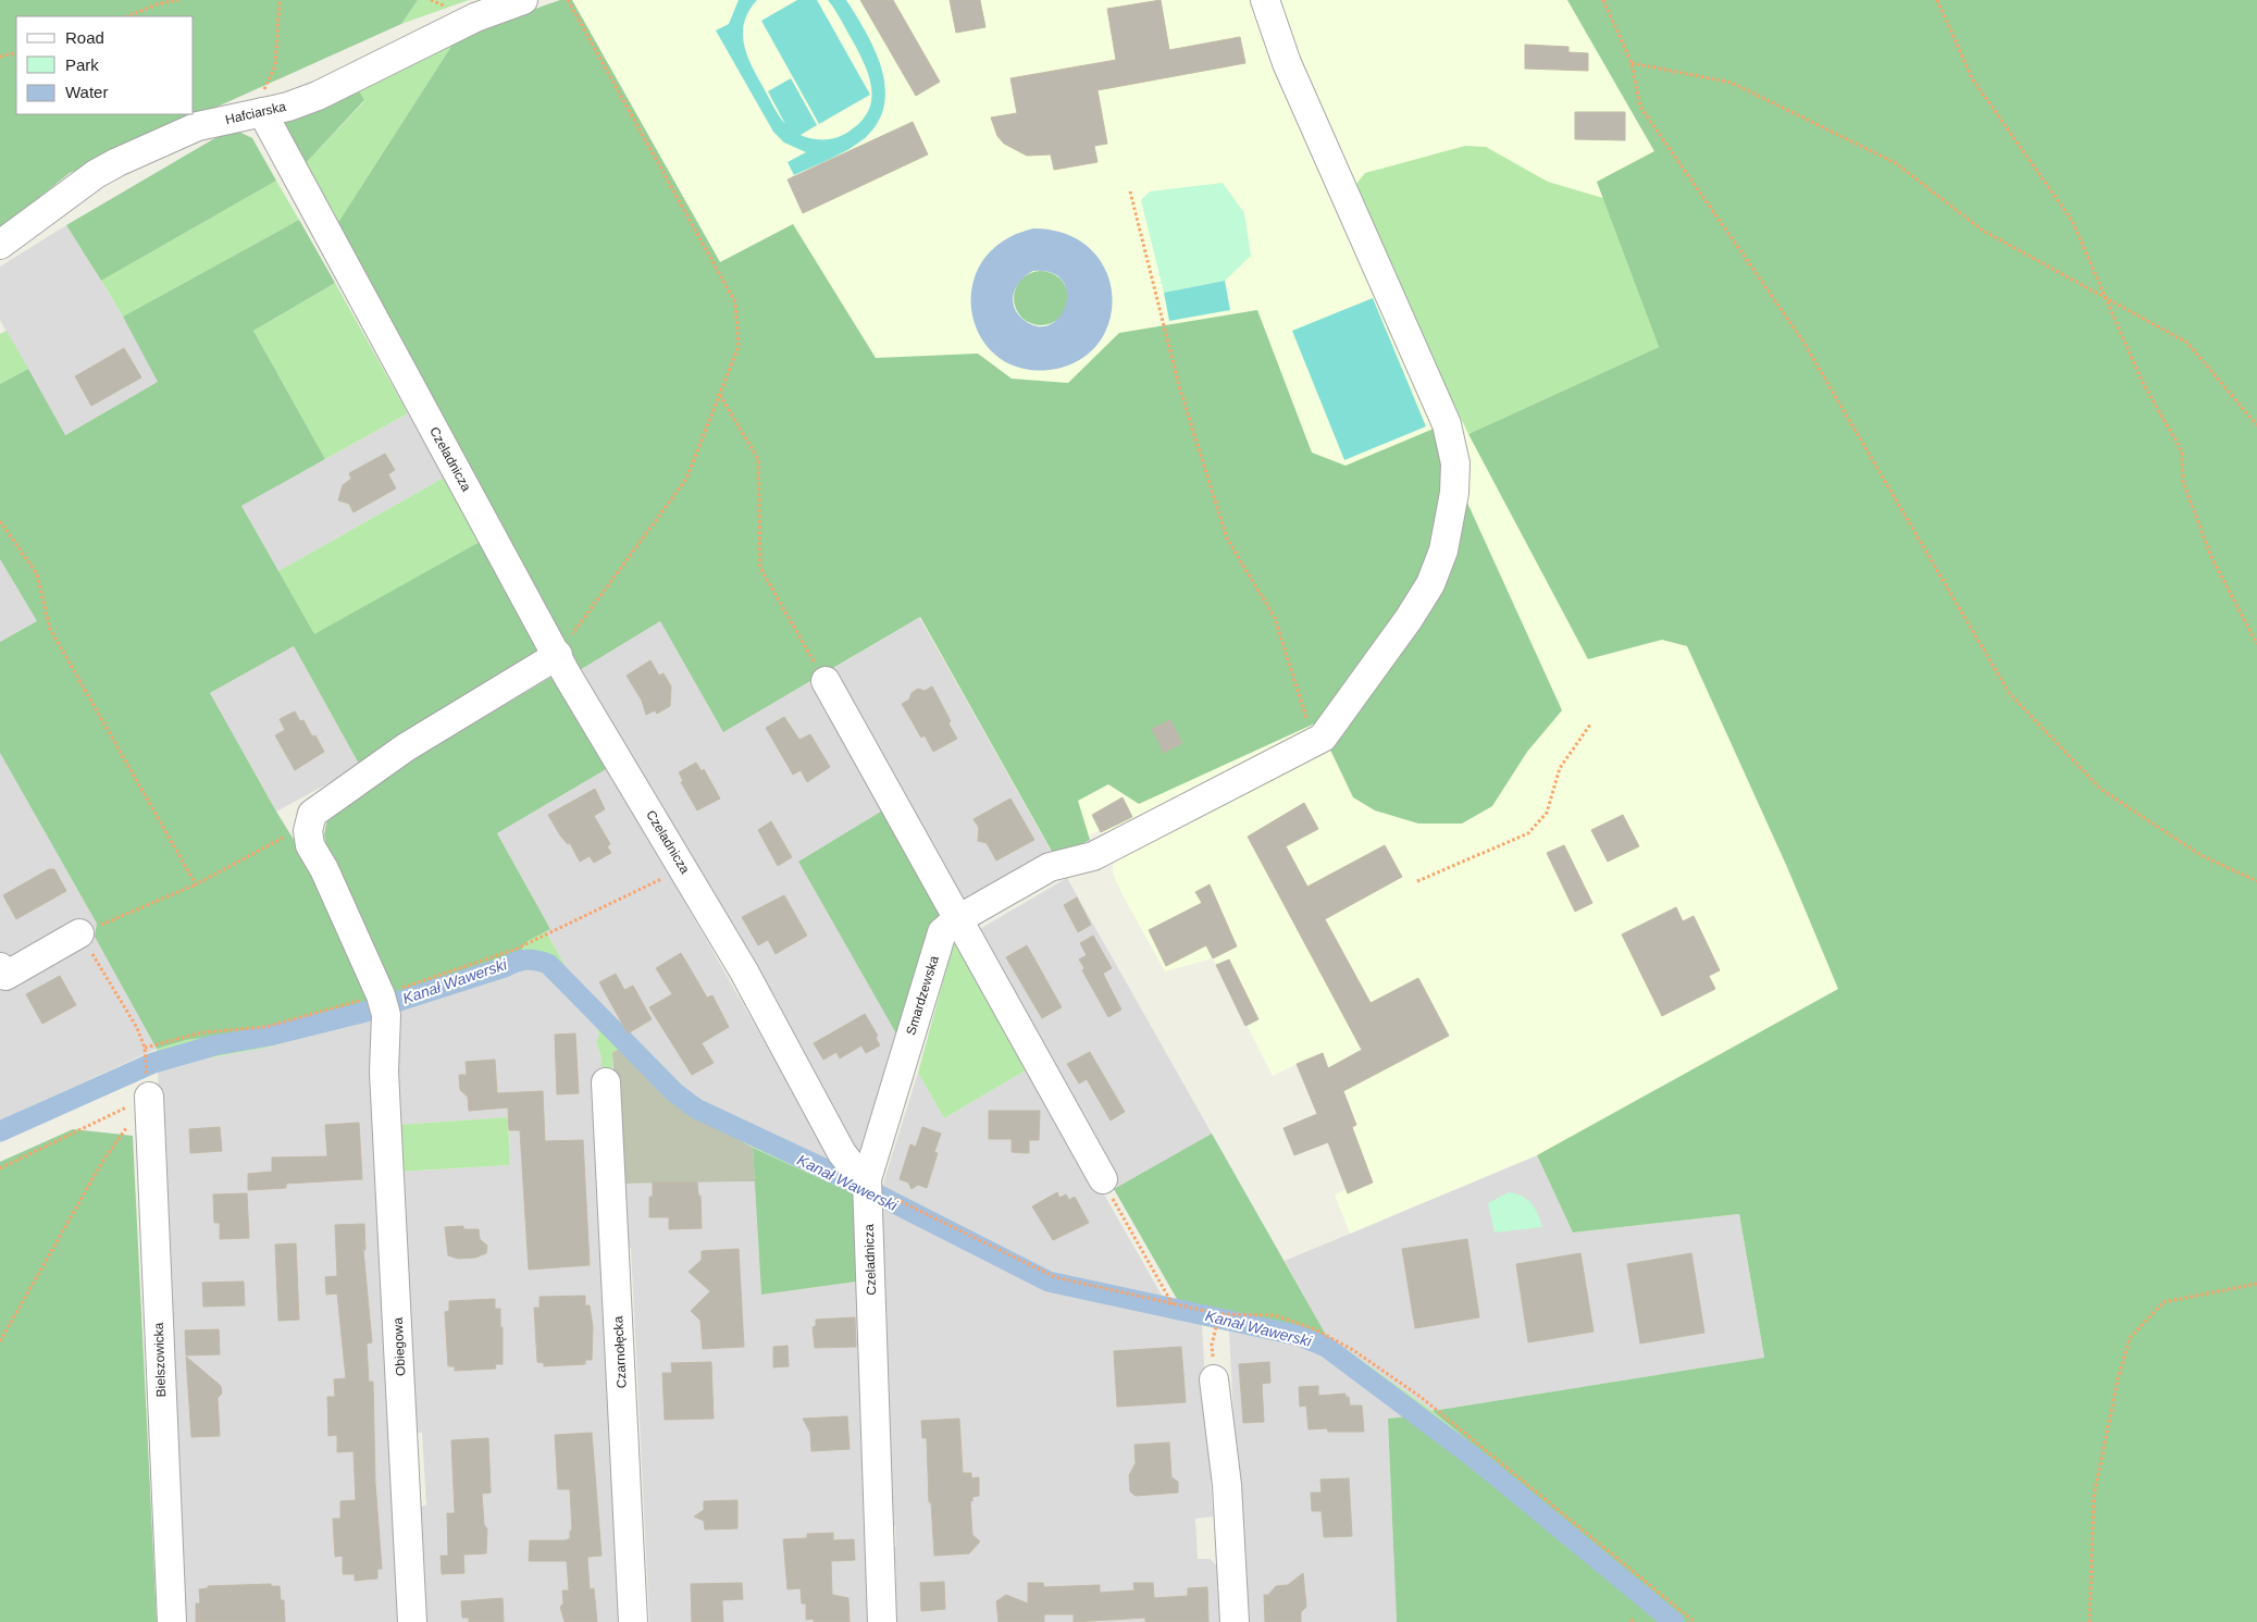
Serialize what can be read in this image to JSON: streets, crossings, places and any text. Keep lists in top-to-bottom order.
{
  "streets": {
    "street": [
      "Hafciarska",
      "Czeladnicza",
      "Smardzewska",
      "Obiegowa",
      "Czarnołęcka",
      "Bielszowicka"
    ]
  },
  "crossings": [
    ["Hafciarska", "Czeladnicza"],
    ["Czeladnicza", "Smardzewska"]
  ],
  "water": ["Kanał Wawerski"],
  "legend": ["Road", "Park", "Water"]
}
